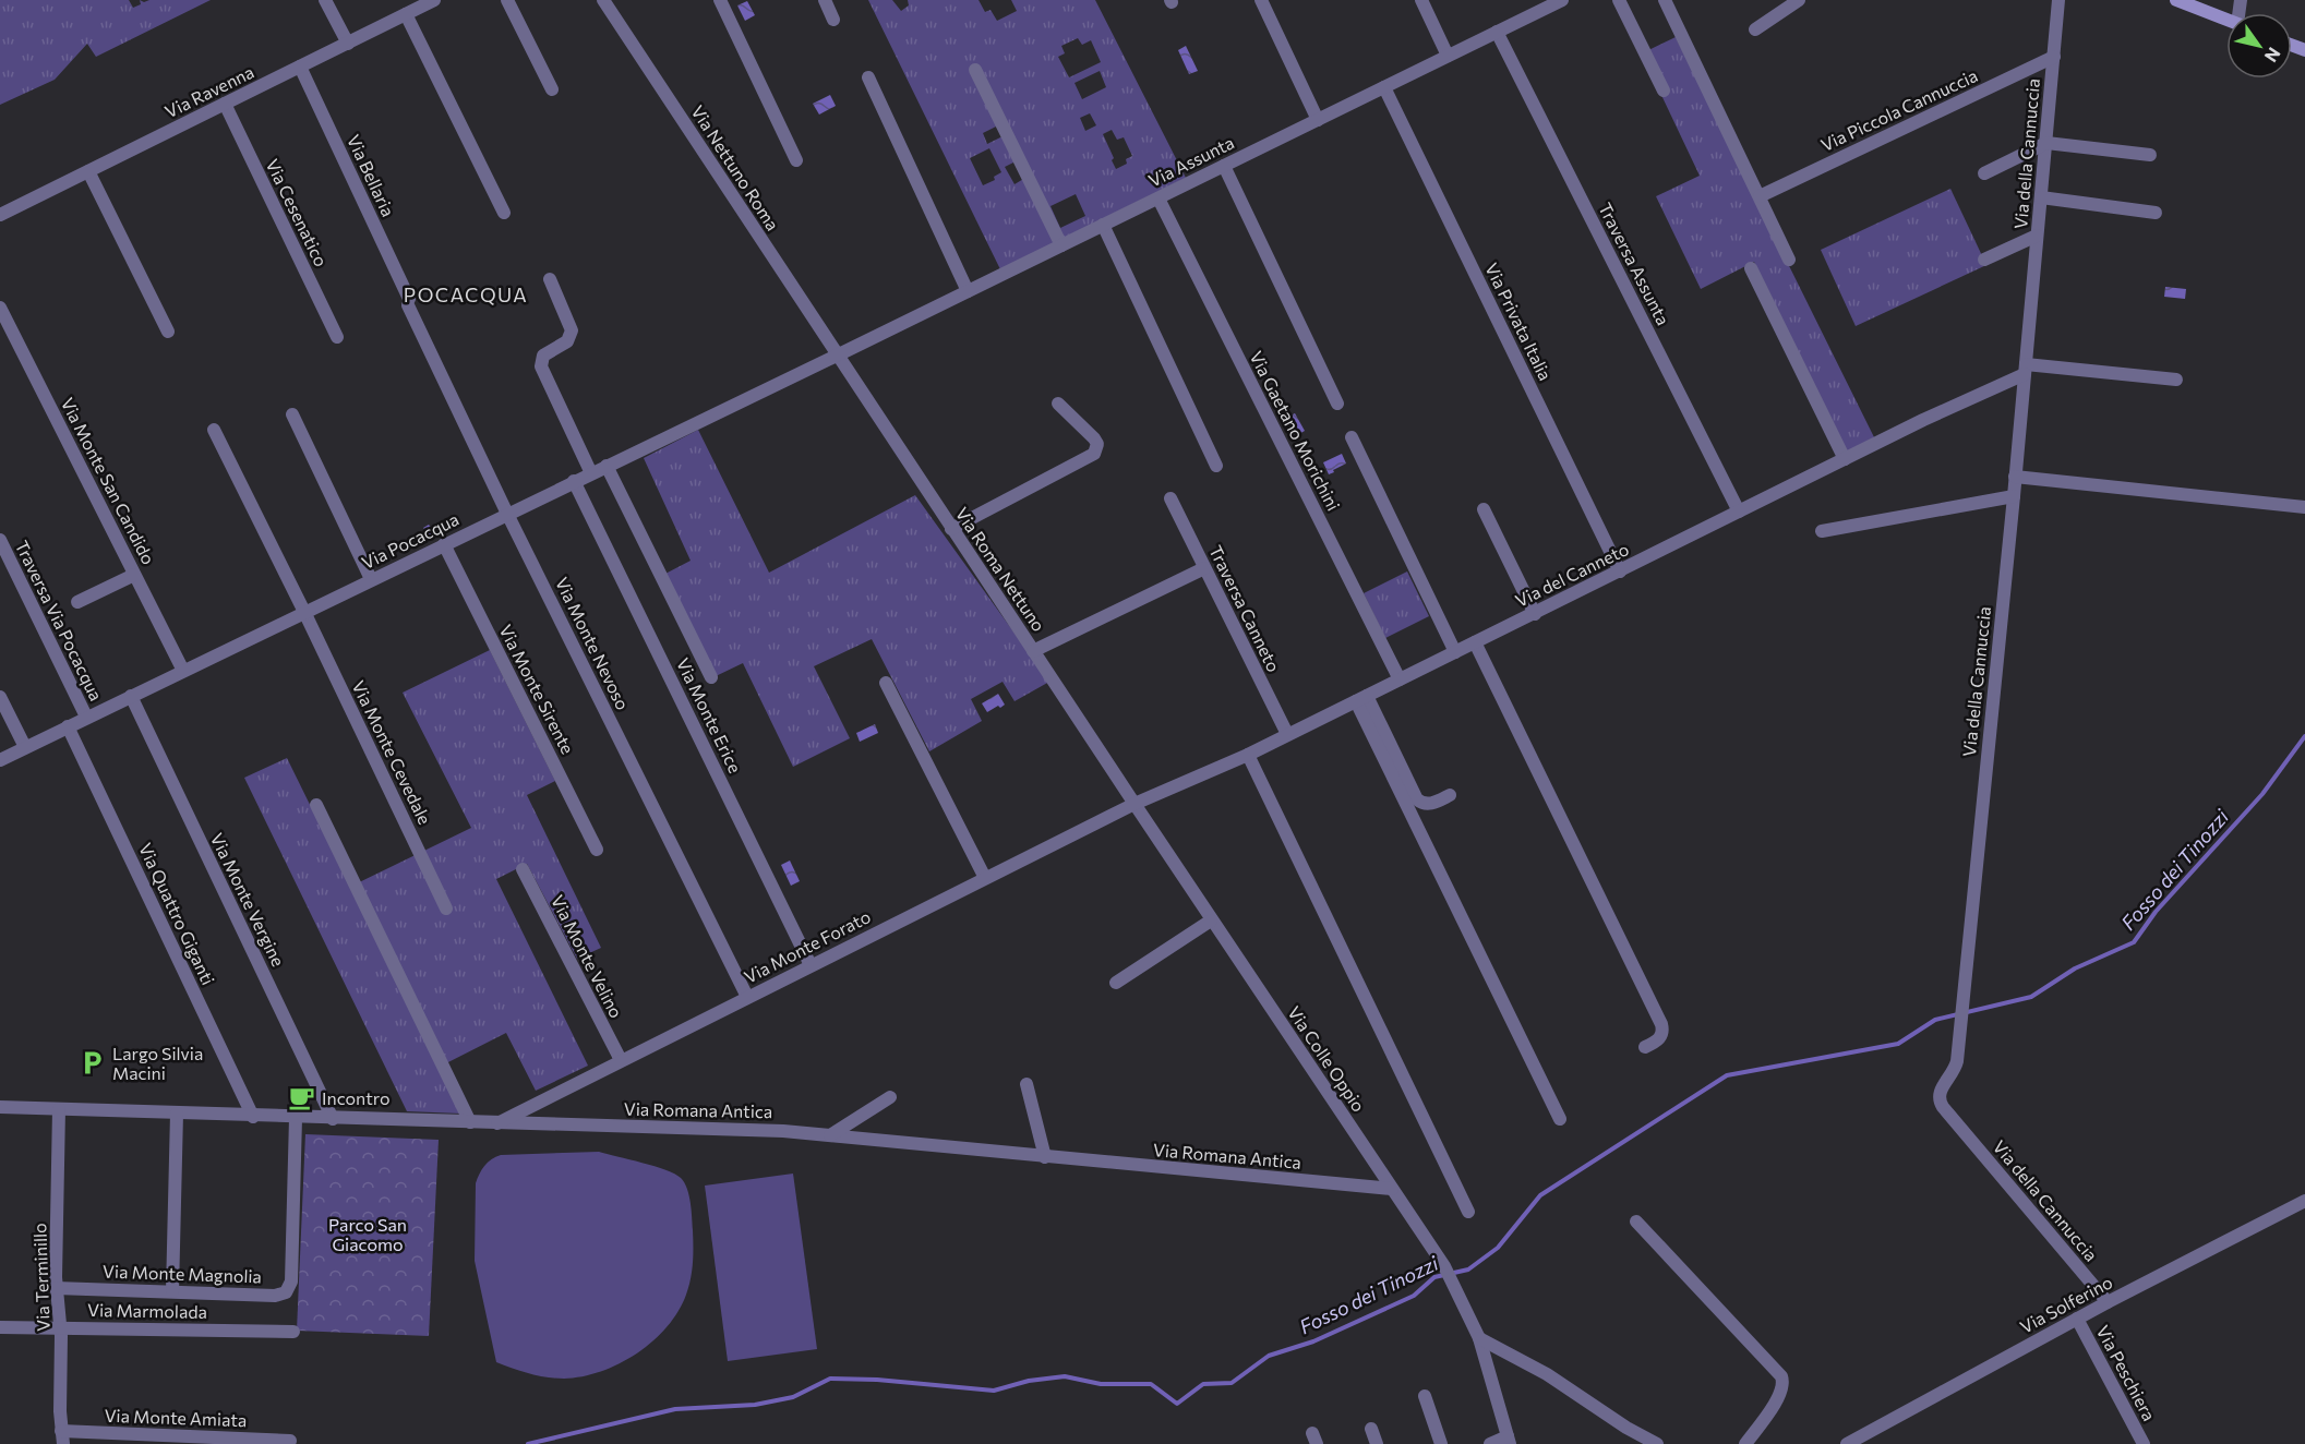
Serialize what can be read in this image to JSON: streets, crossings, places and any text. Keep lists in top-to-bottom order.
{
  "streets": {
    "street": [
      "Via Ravenna",
      "Via Piccola Cannuccia",
      "Via della Cannuccia",
      "Via Assunta",
      "Via Nettuno Roma",
      "Via Bellaria",
      "Via Cesenatico",
      "Traversa Assunta",
      "Via Privata Italia",
      "Via Gaetano Morichini",
      "Via Monte San Candido",
      "Via Pocacqua",
      "Via Roma Nettuno",
      "Via del Canneto",
      "Traversa Canneto",
      "Traversa Via Pocacqua",
      "Via Monte Nevoso",
      "Via Monte Sirente",
      "Via Monte Erice",
      "Via Monte Cevedale",
      "Via Monte Vergine",
      "Via Quattro Giganti",
      "Via Monte Forato",
      "Via Monte Velino",
      "Via Colle Oppio",
      "Via Romana Antica",
      "Via Monte Magnolia",
      "Via Terminillo",
      "Via Solferino",
      "Via Marmolada",
      "Via Peschiera",
      "Via Monte Amiata"
    ]
  },
  "crossings": [
    ["Via Ravenna", "Via Bellaria"],
    ["Via Ravenna", "Via Cesenatico"],
    ["Via Piccola Cannuccia", "Via della Cannuccia"],
    ["Via della Cannuccia", "Via del Canneto"],
    ["Via della Cannuccia", "Via Solferino"],
    ["Via Assunta", "Via Nettuno Roma"],
    ["Via Assunta", "Traversa Assunta"],
    ["Via Assunta", "Via Privata Italia"],
    ["Via Assunta", "Via Gaetano Morichini"],
    ["Via Assunta", "Via Pocacqua"],
    ["Via Assunta", "Via Roma Nettuno"],
    ["Via Nettuno Roma", "Via Pocacqua"],
    ["Via Nettuno Roma", "Via Roma Nettuno"],
    ["Via Bellaria", "Via Monte Nevoso"],
    ["Traversa Assunta", "Via del Canneto"],
    ["Via Privata Italia", "Via del Canneto"],
    ["Via Gaetano Morichini", "Via del Canneto"],
    ["Via Monte San Candido", "Via Pocacqua"],
    ["Via Pocacqua", "Via Roma Nettuno"],
    ["Via Pocacqua", "Traversa Via Pocacqua"],
    ["Via Pocacqua", "Via Monte Nevoso"],
    ["Via Pocacqua", "Via Monte Sirente"],
    ["Via Pocacqua", "Via Monte Erice"],
    ["Via Pocacqua", "Via Monte Cevedale"],
    ["Via Pocacqua", "Via Monte Vergine"],
    ["Via Pocacqua", "Via Quattro Giganti"],
    ["Via Roma Nettuno", "Via del Canneto"],
    ["Via Roma Nettuno", "Via Monte Forato"],
    ["Via Roma Nettuno", "Via Colle Oppio"],
    ["Via del Canneto", "Traversa Canneto"],
    ["Via del Canneto", "Via Monte Forato"],
    ["Via del Canneto", "Via Colle Oppio"],
    ["Via Monte Nevoso", "Via Monte Forato"],
    ["Via Monte Erice", "Via Monte Forato"],
    ["Via Monte Vergine", "Via Romana Antica"],
    ["Via Quattro Giganti", "Via Romana Antica"],
    ["Via Monte Forato", "Via Monte Velino"],
    ["Via Monte Forato", "Via Colle Oppio"],
    ["Via Monte Forato", "Via Romana Antica"],
    ["Via Colle Oppio", "Via Romana Antica"],
    ["Via Romana Antica", "Via Monte Magnolia"],
    ["Via Romana Antica", "Via Terminillo"],
    ["Via Monte Magnolia", "Via Terminillo"],
    ["Via Terminillo", "Via Marmolada"],
    ["Via Terminillo", "Via Monte Amiata"],
    ["Via Solferino", "Via Peschiera"]
  ],
  "districts": ["POCACQUA"],
  "water": ["Fosso dei Tinozzi"],
  "parks": ["Parco San Giacomo"],
  "places": {
    "parking": ["Largo Silvia Macini"],
    "cafe": ["Incontro"]
  },
  "north": "bottom right"
}
